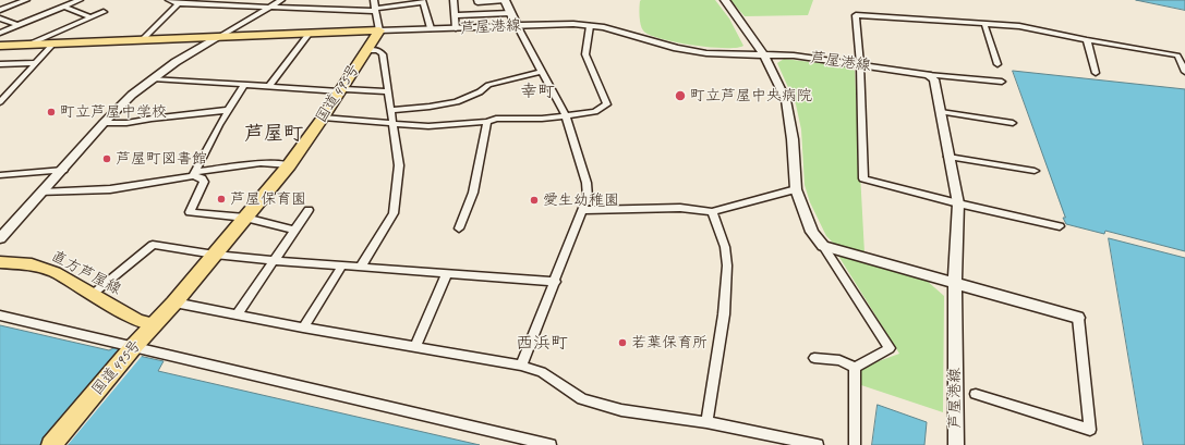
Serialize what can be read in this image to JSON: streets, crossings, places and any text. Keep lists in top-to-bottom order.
{
  "streets": {
    "highway": ["国道495号"],
    "main road": ["芦屋港線", "直方芦屋線"]
  },
  "crossings": [
    ["芦屋港線", "国道495号"],
    ["国道495号", "直方芦屋線"]
  ],
  "districts": ["幸町", "芦屋町", "西浜町"],
  "places": [
    "町立芦屋中央病院",
    "町立芦屋中学校",
    "芦屋町図書館",
    "芦屋保育園",
    "愛生幼稚園",
    "若葉保育所"
  ]
}
